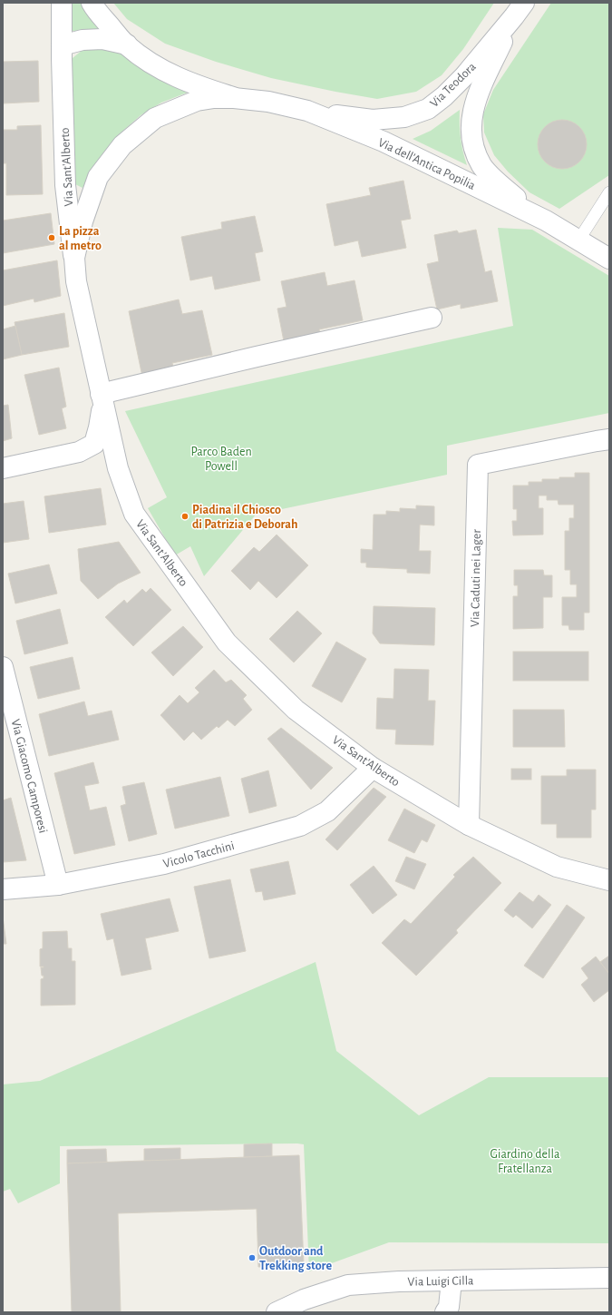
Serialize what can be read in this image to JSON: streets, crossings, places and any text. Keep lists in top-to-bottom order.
{
  "streets": {
    "street": [
      "Via Teodora",
      "Via dell'Antica Popilia",
      "Via Sant'Alberto",
      "Via Caduti nei Lager",
      "Via Giacomo Camporesi",
      "Vicolo Tacchini",
      "Via Luigi Cilla"
    ]
  },
  "crossings": [
    ["Via Teodora", "Via dell'Antica Popilia"],
    ["Via dell'Antica Popilia", "Via Sant'Alberto"],
    ["Via Sant'Alberto", "Via Caduti nei Lager"],
    ["Via Sant'Alberto", "Vicolo Tacchini"],
    ["Via Giacomo Camporesi", "Vicolo Tacchini"]
  ],
  "parks": ["Parco Baden Powell", "Giardino della Fratellanza"],
  "places": ["La pizza al metro", "Piadina il Chiosco di Patrizia e Deborah", "Outdoor and Trekking store"]
}
